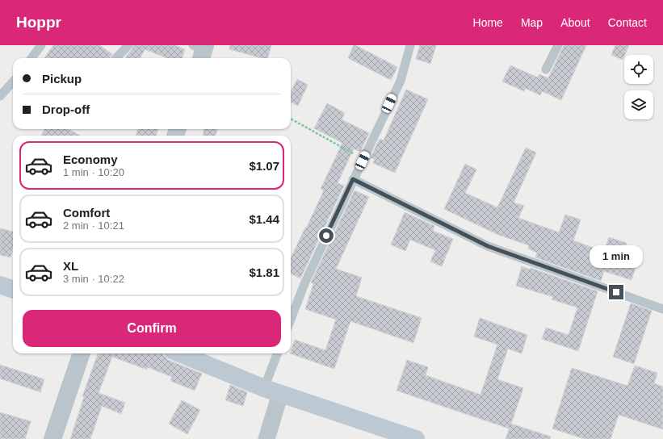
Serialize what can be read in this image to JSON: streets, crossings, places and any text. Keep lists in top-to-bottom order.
{
  "page": {
    "header": "Hoppr",
    "nav": [
      "Home",
      "Map",
      "About",
      "Contact"
    ],
    "banner": ["Pickup", "Drop-off"],
    "list": [
      {
        "name": "Economy",
        "note": "1 min · 10:20",
        "value": "$1.07"
      },
      {
        "name": "Comfort",
        "note": "2 min · 10:21",
        "value": "$1.44"
      },
      {
        "name": "XL",
        "note": "3 min · 10:22",
        "value": "$1.81"
      }
    ],
    "bubble": "1 min",
    "buttons": "Confirm"
  }
}
